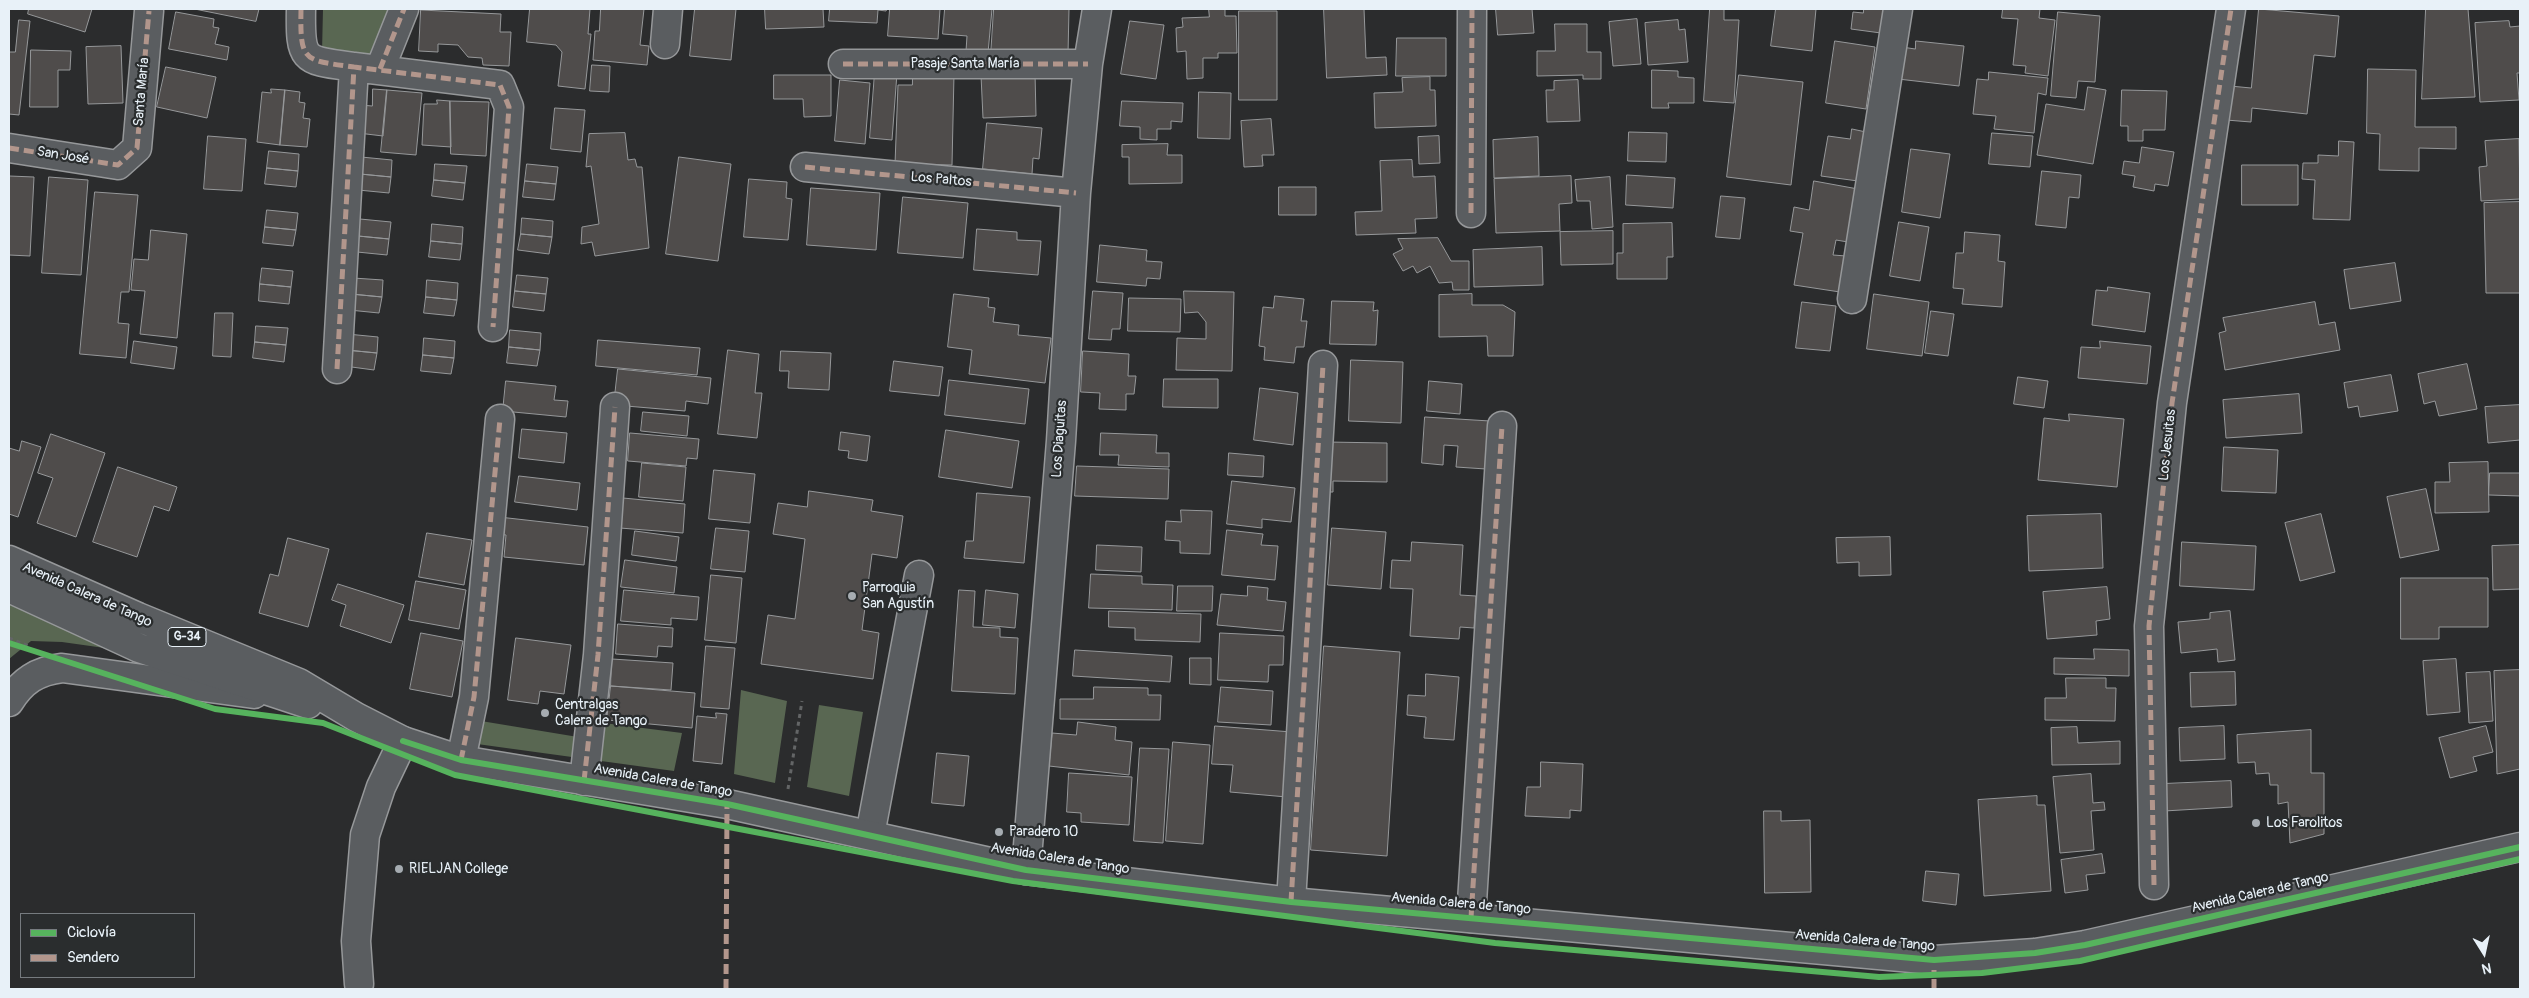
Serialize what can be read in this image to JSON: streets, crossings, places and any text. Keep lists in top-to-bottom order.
{
  "streets": {
    "street": [
      "Pasaje Santa María",
      "Santa María",
      "San José",
      "Los Paltos",
      "Los Diaguitas",
      "Los Jesuitas",
      "Avenida Calera de Tango",
      "G-34"
    ]
  },
  "crossings": [
    ["Pasaje Santa María", "Los Diaguitas"],
    ["Santa María", "San José"],
    ["Los Paltos", "Los Diaguitas"],
    ["Los Diaguitas", "Avenida Calera de Tango"]
  ],
  "places": [
    "Parroquia San Agustín",
    "Centralgas Calera de Tango",
    "Los Farolitos",
    "Paradero 10",
    "RIELJAN College"
  ],
  "legend": ["Ciclovía", "Sendero"],
  "north": "bottom"
}
